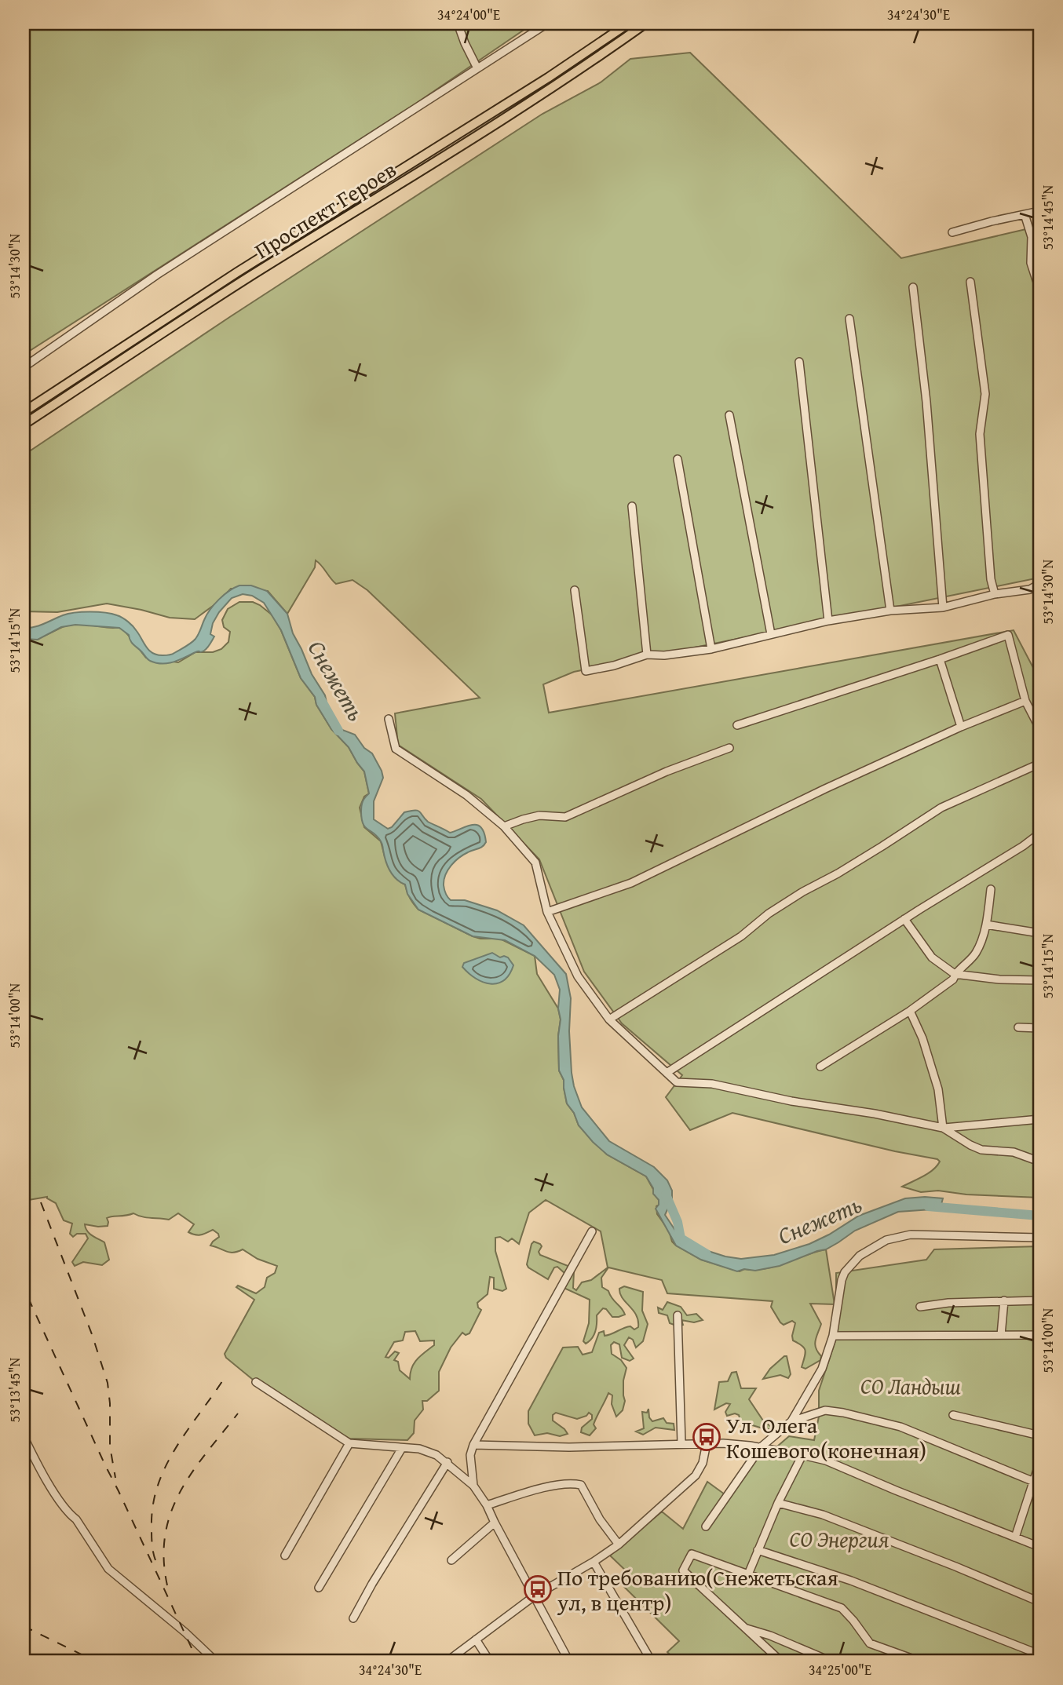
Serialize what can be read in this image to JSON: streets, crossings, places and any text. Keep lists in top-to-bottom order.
{
  "streets": {
    "main road": ["Проспект Героев"]
  },
  "water": ["Снежеть"],
  "parks": ["СО Ландыш", "СО Энергия"],
  "places": {
    "bus stop": ["Ул. Олега Кошевого(конечная)", "По требованию(Снежетьская ул, в центр)"]
  },
  "coordinates": [
    "34°24'00\"E",
    "34°24'30\"E",
    "53°14'45\"N",
    "53°14'30\"N",
    "53°14'15\"N",
    "53°14'00\"N",
    "53°13'45\"N",
    "34°25'00\"E"
  ]
}
